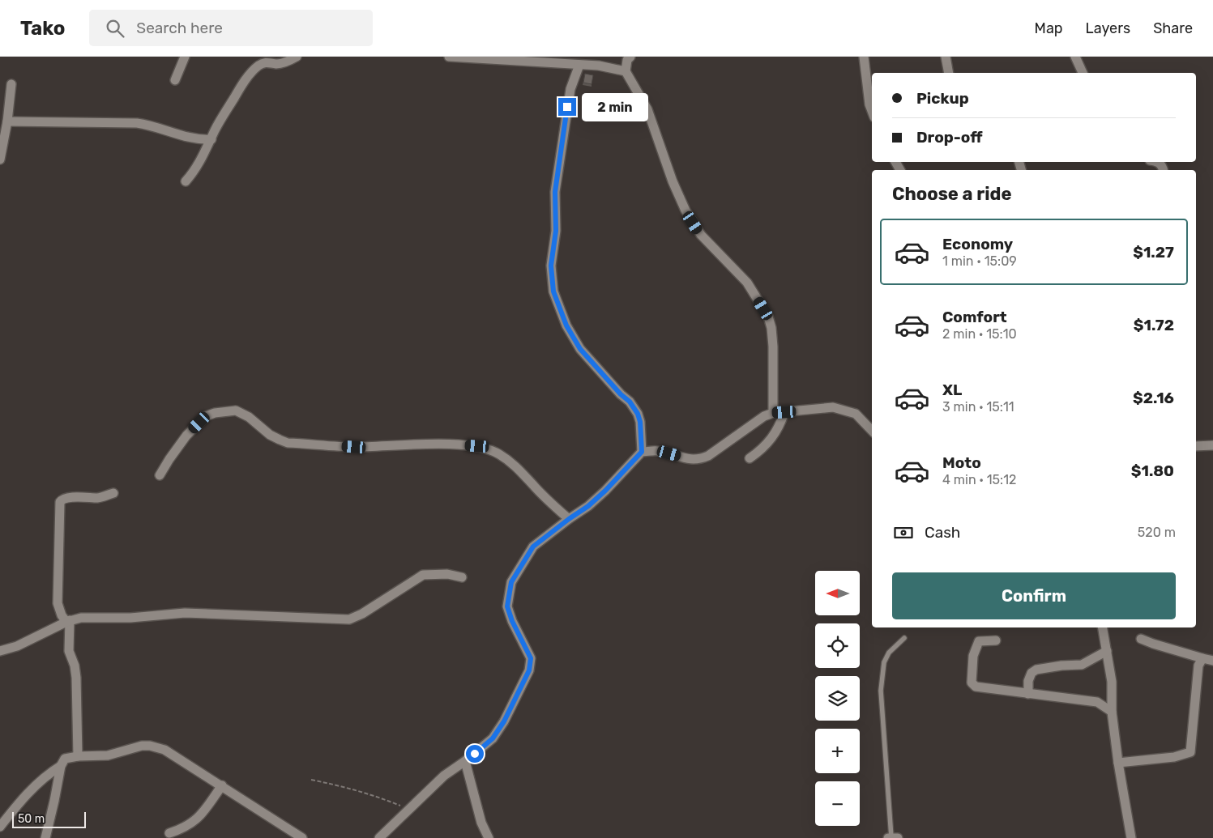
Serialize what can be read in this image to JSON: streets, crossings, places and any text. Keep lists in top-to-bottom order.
{
  "scale_bar": "50 m",
  "north": "left",
  "page": {
    "header": "Tako",
    "search": "Search here",
    "nav": ["Map", "Layers", "Share"],
    "banner": ["Pickup", "Drop-off"],
    "bubble": "2 min",
    "heading": "Choose a ride",
    "list": [
      {
        "name": "Economy",
        "note": "1 min · 15:09",
        "value": "$1.27"
      },
      {
        "name": "Comfort",
        "note": "2 min · 15:10",
        "value": "$1.72"
      },
      {
        "name": "XL",
        "note": "3 min · 15:11",
        "value": "$2.16"
      },
      {
        "name": "Moto",
        "note": "4 min · 15:12",
        "value": "$1.80"
      }
    ],
    "pay": ["Cash", "520 m"],
    "buttons": "Confirm",
    "map_buttons": ["+", "−"],
    "scale": "50 m"
  }
}
